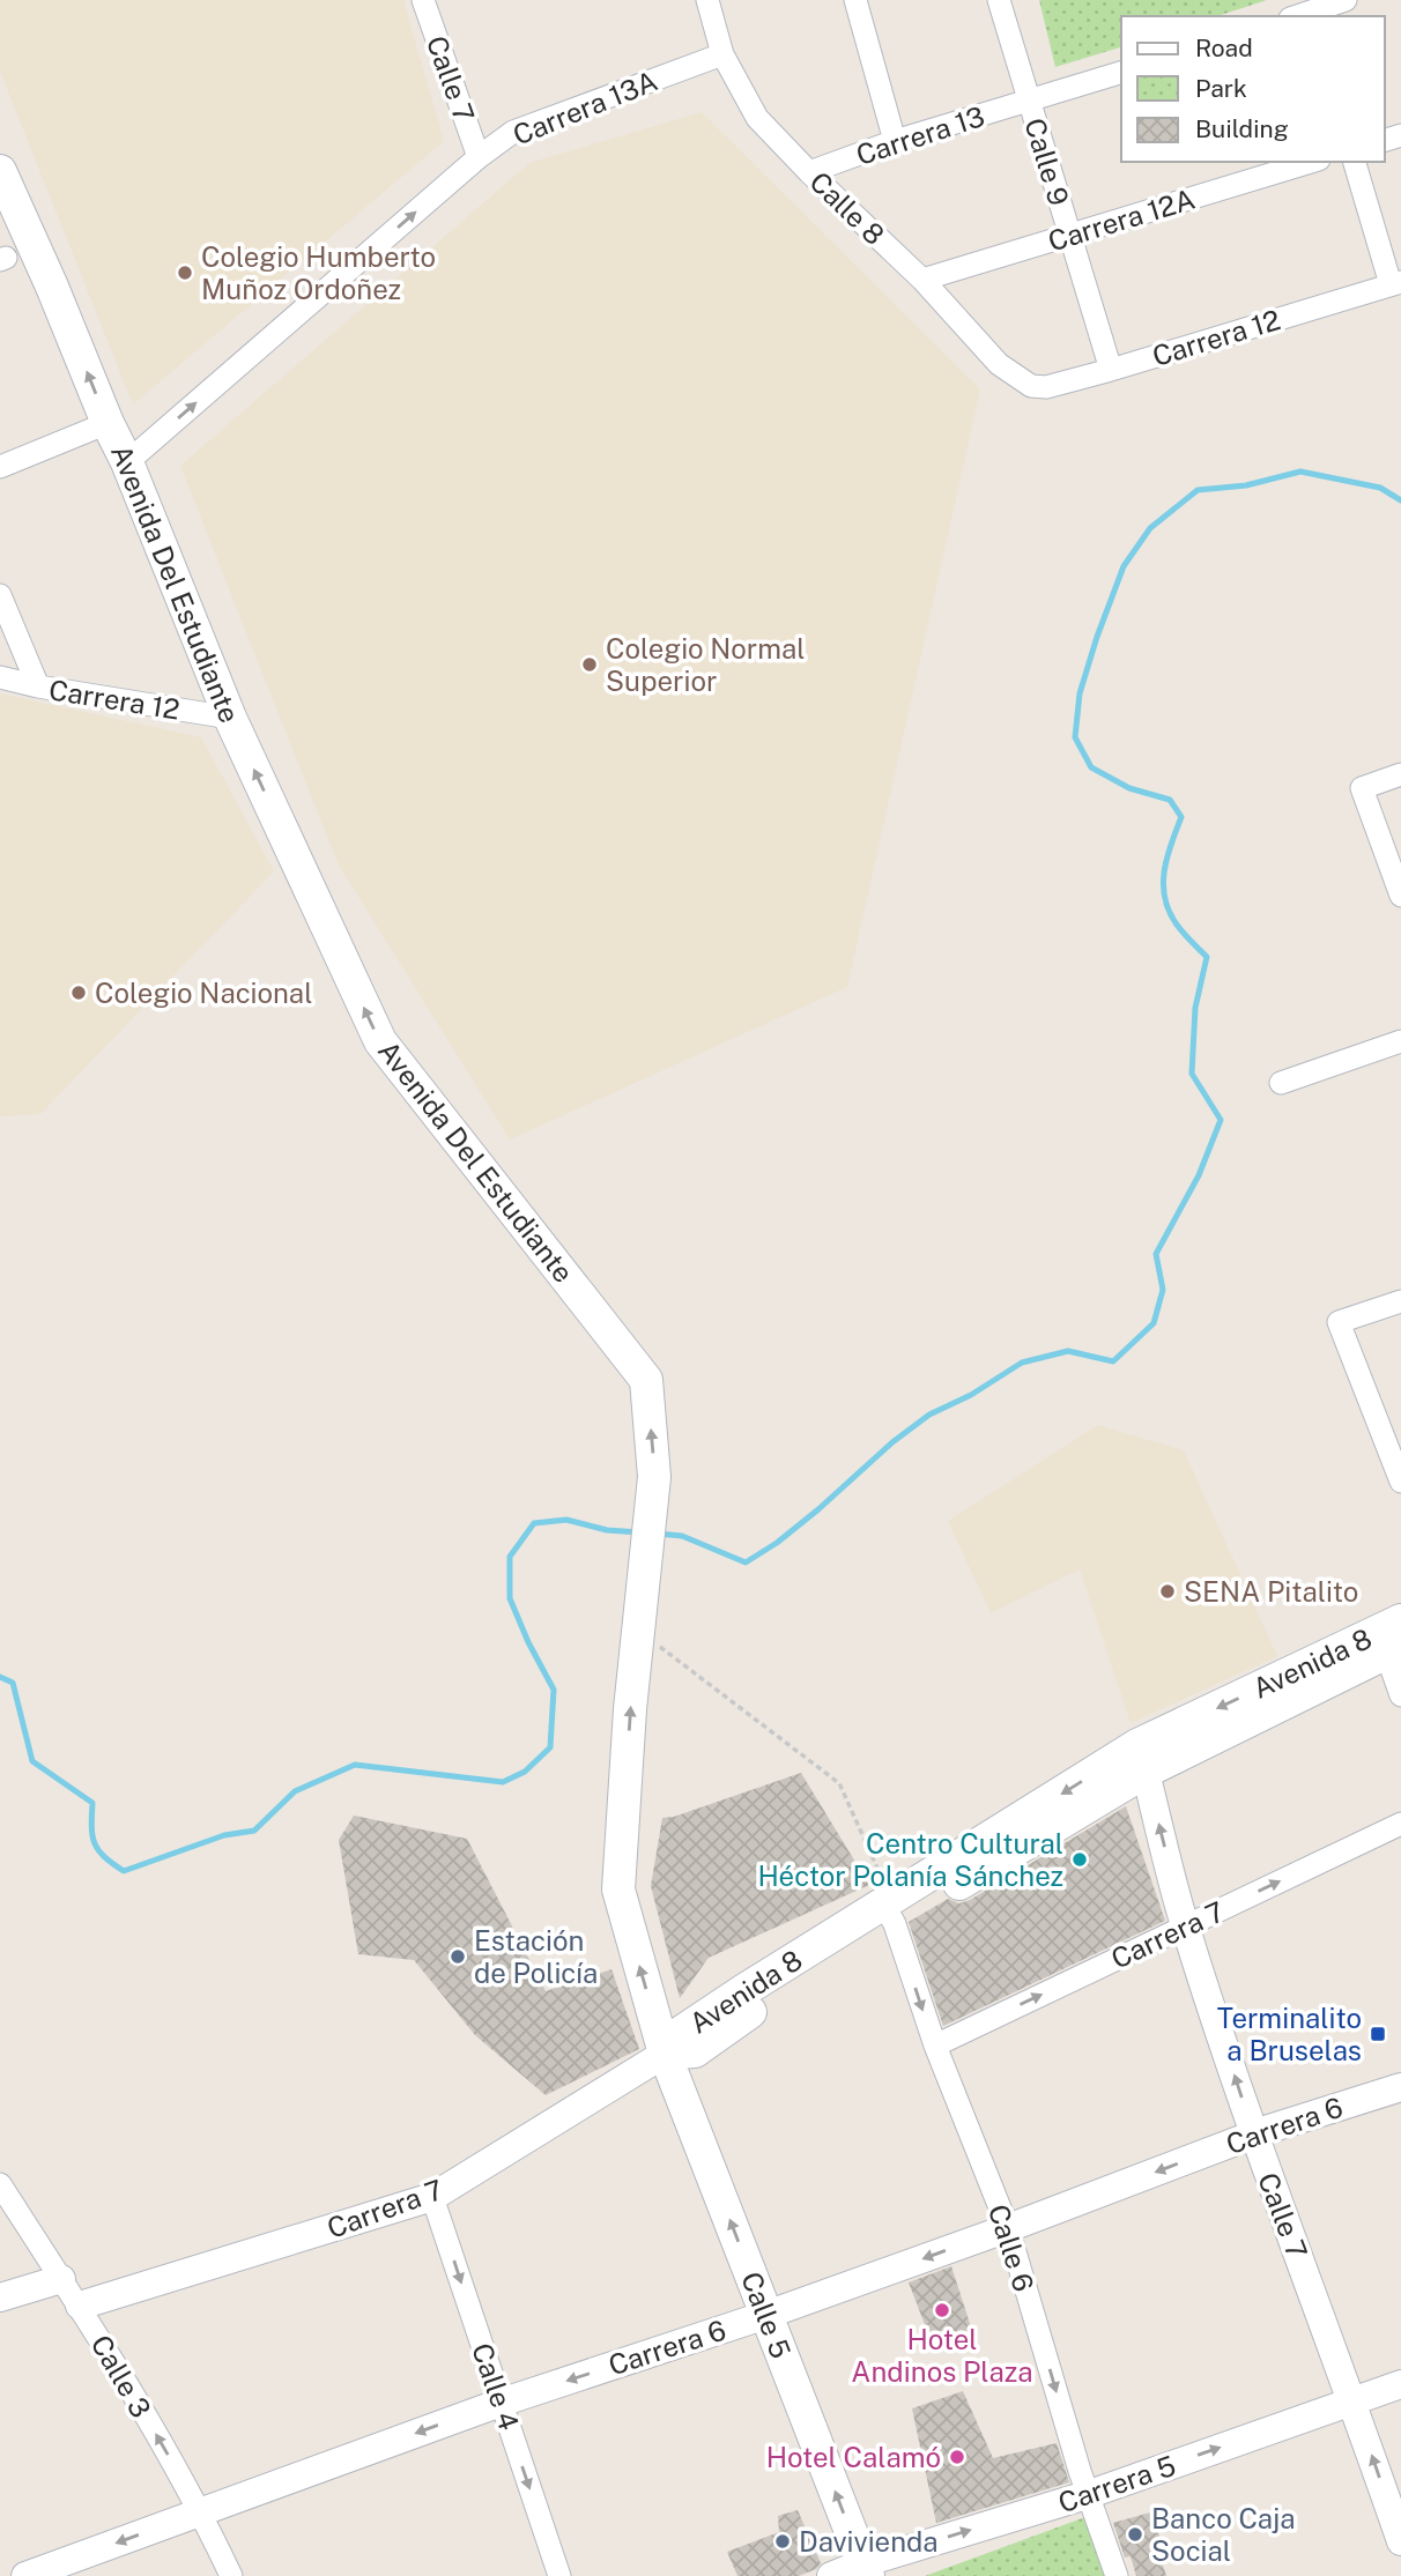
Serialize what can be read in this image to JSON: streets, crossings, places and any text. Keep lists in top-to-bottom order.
{
  "streets": {
    "main road": ["Avenida Del Estudiante", "Avenida 8", "Calle 5"],
    "street": [
      "Calle 7",
      "Carrera 13A",
      "Carrera 13",
      "Calle 9",
      "Calle 8",
      "Carrera 12A",
      "Carrera 12",
      "Carrera 7",
      "Carrera 6",
      "Calle 6",
      "Calle 3",
      "Calle 4",
      "Carrera 5"
    ]
  },
  "crossings": [
    ["Calle 7", "Carrera 13A"],
    ["Calle 7", "Avenida 8"],
    ["Calle 7", "Carrera 7"],
    ["Calle 7", "Carrera 6"],
    ["Calle 7", "Carrera 5"],
    ["Carrera 13A", "Calle 8"],
    ["Carrera 13A", "Avenida Del Estudiante"],
    ["Carrera 13", "Calle 9"],
    ["Carrera 13", "Calle 8"],
    ["Calle 9", "Carrera 12A"],
    ["Calle 9", "Carrera 12"],
    ["Calle 8", "Carrera 12A"],
    ["Calle 8", "Carrera 12"],
    ["Carrera 12", "Avenida Del Estudiante"],
    ["Avenida Del Estudiante", "Avenida 8"],
    ["Avenida Del Estudiante", "Carrera 7"],
    ["Avenida Del Estudiante", "Calle 5"],
    ["Avenida 8", "Carrera 7"],
    ["Avenida 8", "Calle 6"],
    ["Avenida 8", "Calle 5"],
    ["Carrera 7", "Calle 6"],
    ["Carrera 7", "Calle 5"],
    ["Carrera 7", "Calle 3"],
    ["Carrera 7", "Calle 4"],
    ["Carrera 6", "Calle 6"],
    ["Carrera 6", "Calle 5"],
    ["Carrera 6", "Calle 3"],
    ["Carrera 6", "Calle 4"],
    ["Calle 6", "Carrera 5"],
    ["Calle 5", "Carrera 5"]
  ],
  "one_way": [
    "Calle 7",
    "Carrera 13A",
    "Avenida Del Estudiante",
    "Carrera 7",
    "Carrera 6",
    "Calle 6",
    "Calle 5",
    "Calle 3",
    "Calle 4",
    "Carrera 5"
  ],
  "places": {
    "other": [
      "Colegio Humberto Muñoz Ordoñez",
      "Colegio Normal Superior",
      "Colegio Nacional",
      "SENA Pitalito",
      "Centro Cultural Héctor Polanía Sánchez",
      "Estación de Policía",
      "Hotel Andinos Plaza",
      "Hotel Calamó",
      "Banco Caja Social",
      "Davivienda"
    ],
    "transit": ["Terminalito a Bruselas"]
  },
  "legend": ["Road", "Park", "Building"]
}
